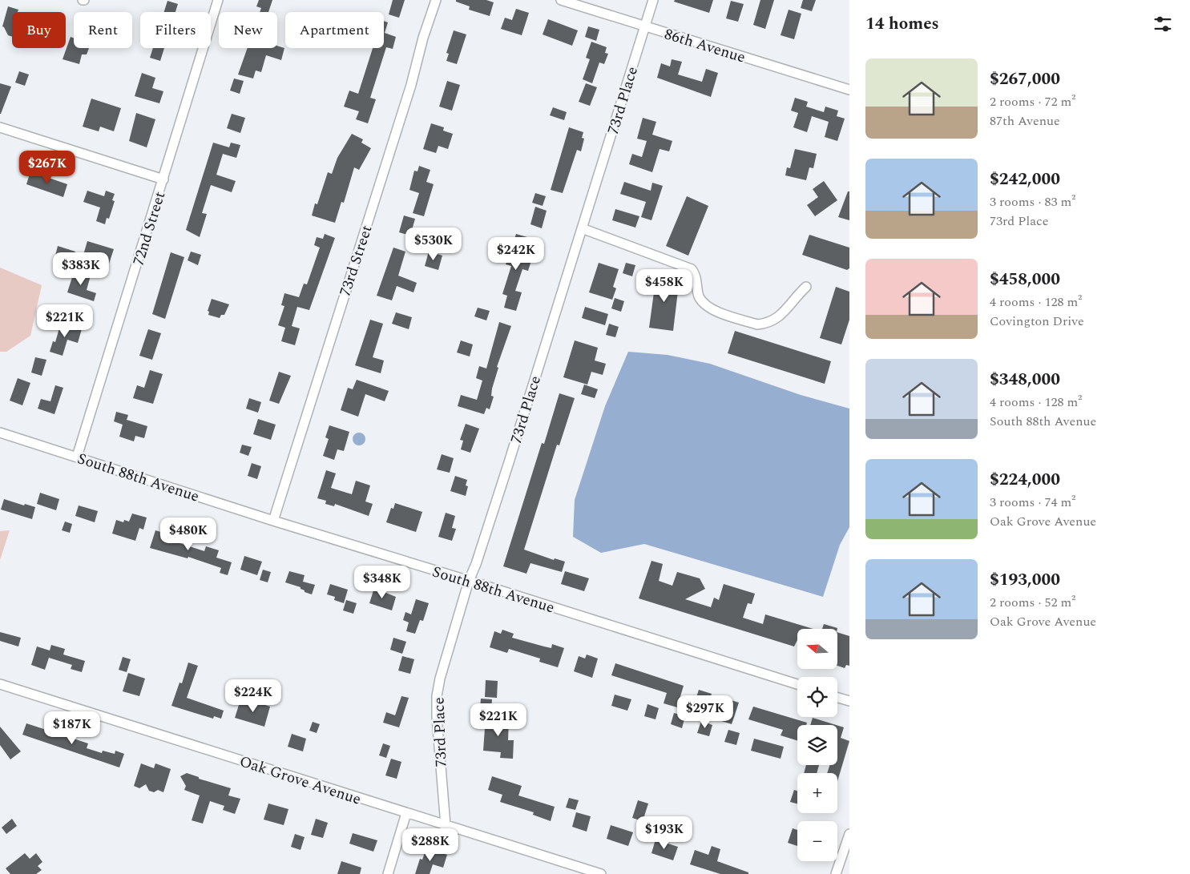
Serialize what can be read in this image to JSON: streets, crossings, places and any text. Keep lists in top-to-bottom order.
{
  "streets": {
    "street": [
      "86th Avenue",
      "73rd Place",
      "72nd Street",
      "73rd Street",
      "South 88th Avenue",
      "Oak Grove Avenue"
    ]
  },
  "crossings": [
    ["86th Avenue", "73rd Place"],
    ["73rd Place", "South 88th Avenue"],
    ["73rd Place", "Oak Grove Avenue"],
    ["72nd Street", "South 88th Avenue"],
    ["73rd Street", "South 88th Avenue"]
  ],
  "north": "left",
  "page": {
    "heading": "14 homes",
    "chip": [
      "Buy",
      "Rent",
      "Filters",
      "New",
      "Apartment"
    ],
    "list": [
      {
        "name": "$267,000",
        "note": "2 rooms · 72 m² · 87th Avenue"
      },
      {
        "name": "$242,000",
        "note": "3 rooms · 83 m² · 73rd Place"
      },
      {
        "name": "$458,000",
        "note": "4 rooms · 128 m² · Covington Drive"
      },
      {
        "name": "$348,000",
        "note": "4 rooms · 128 m² · South 88th Avenue"
      },
      {
        "name": "$224,000",
        "note": "3 rooms · 74 m² · Oak Grove Avenue"
      },
      {
        "name": "$193,000",
        "note": "2 rooms · 52 m² · Oak Grove Avenue"
      }
    ],
    "price": [
      "$267K",
      "$530K",
      "$242K",
      "$383K",
      "$458K",
      "$221K",
      "$480K",
      "$348K",
      "$224K",
      "$297K",
      "$221K",
      "$187K",
      "$193K",
      "$288K"
    ],
    "map_buttons": ["+", "−"]
  }
}
